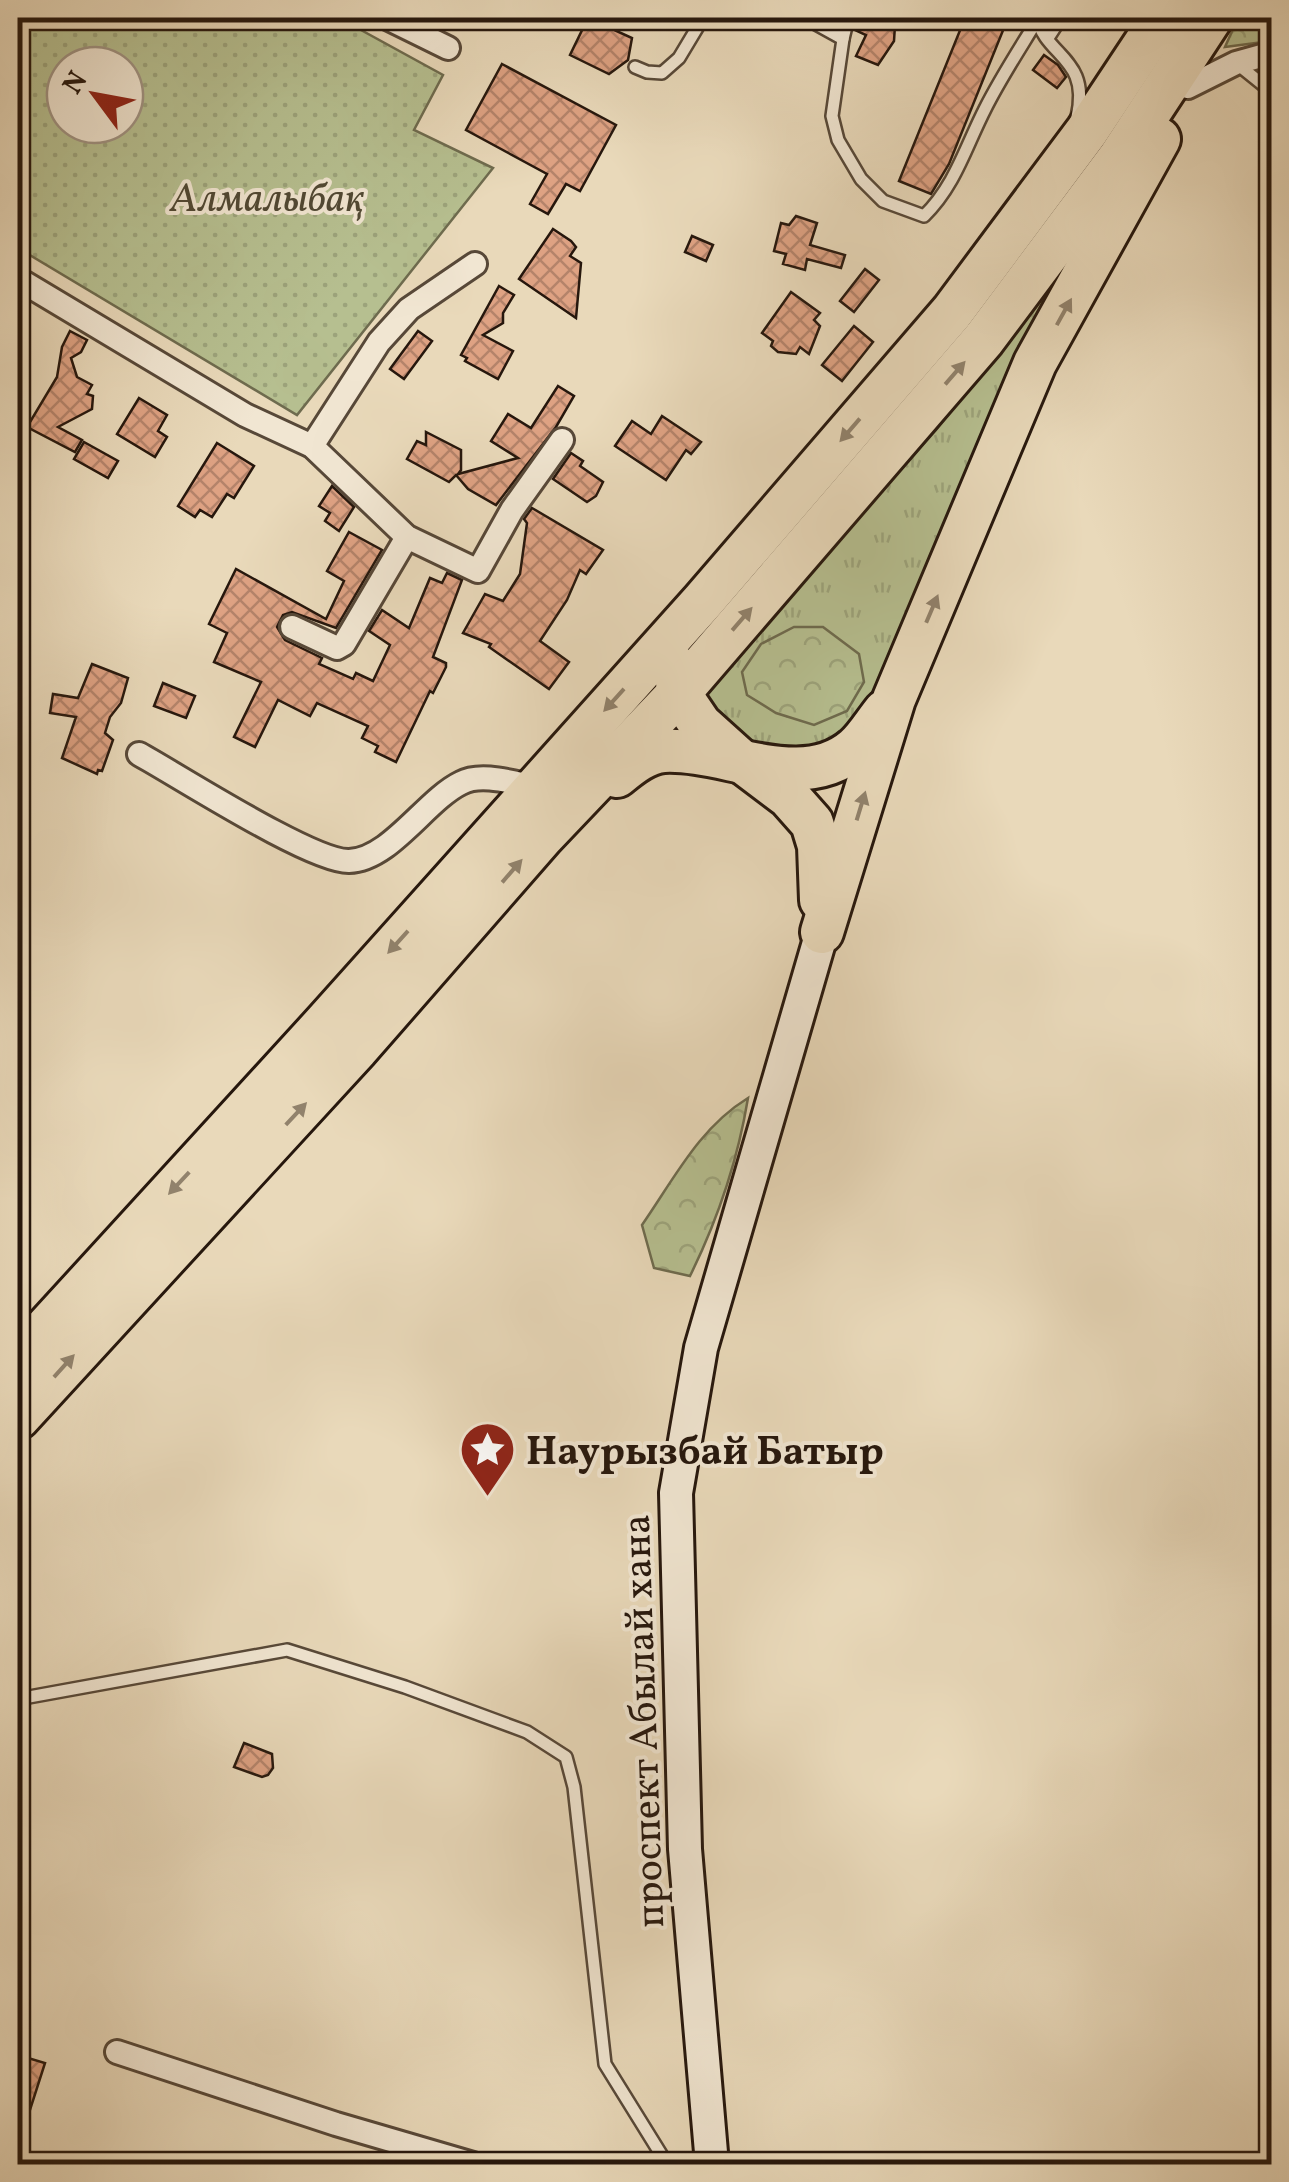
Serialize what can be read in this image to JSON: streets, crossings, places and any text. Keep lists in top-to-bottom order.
{
  "streets": {
    "main road": ["проспект Абылай хана"]
  },
  "parks": ["Алмалыбақ"],
  "places": {
    "place": ["Наурызбай Батыр"]
  },
  "north": "top left"
}
